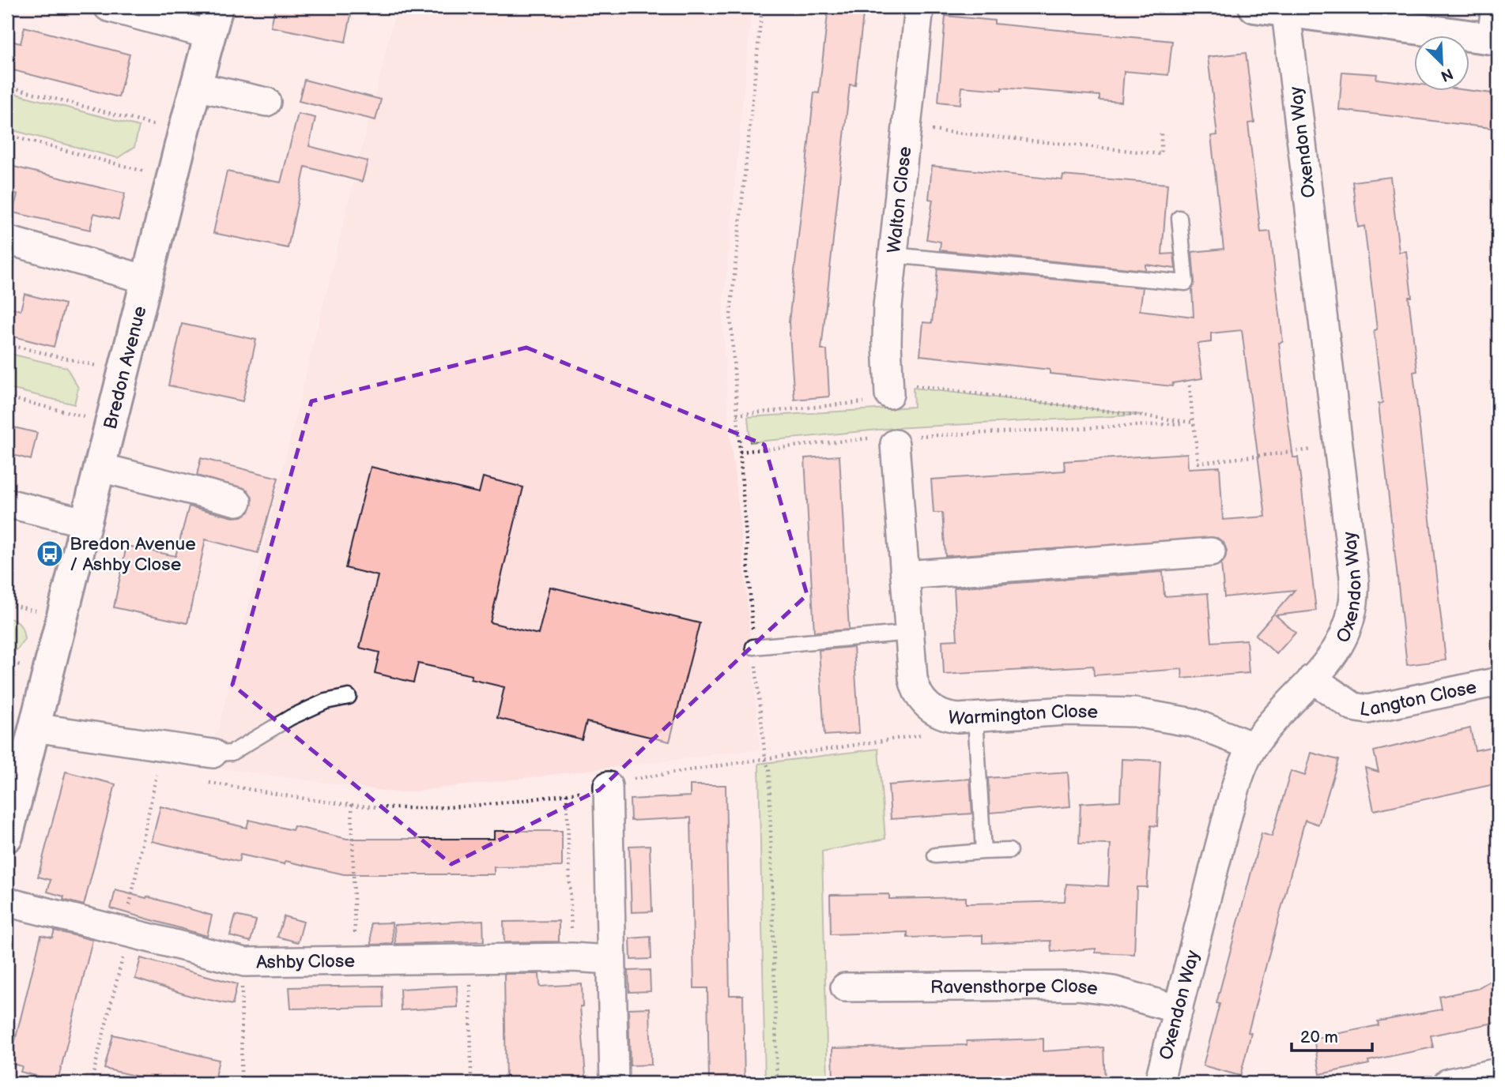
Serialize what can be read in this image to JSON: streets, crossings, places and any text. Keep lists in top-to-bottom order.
{
  "streets": {
    "street": [
      "Oxendon Way",
      "Walton Close",
      "Bredon Avenue",
      "Langton Close",
      "Warmington Close",
      "Ashby Close",
      "Ravensthorpe Close"
    ]
  },
  "crossings": [
    ["Oxendon Way", "Langton Close"],
    ["Oxendon Way", "Warmington Close"],
    ["Oxendon Way", "Ravensthorpe Close"]
  ],
  "places": {
    "bus stop": ["Bredon Avenue / Ashby Close"]
  },
  "scale_bar": "20 m",
  "north": "bottom right"
}
